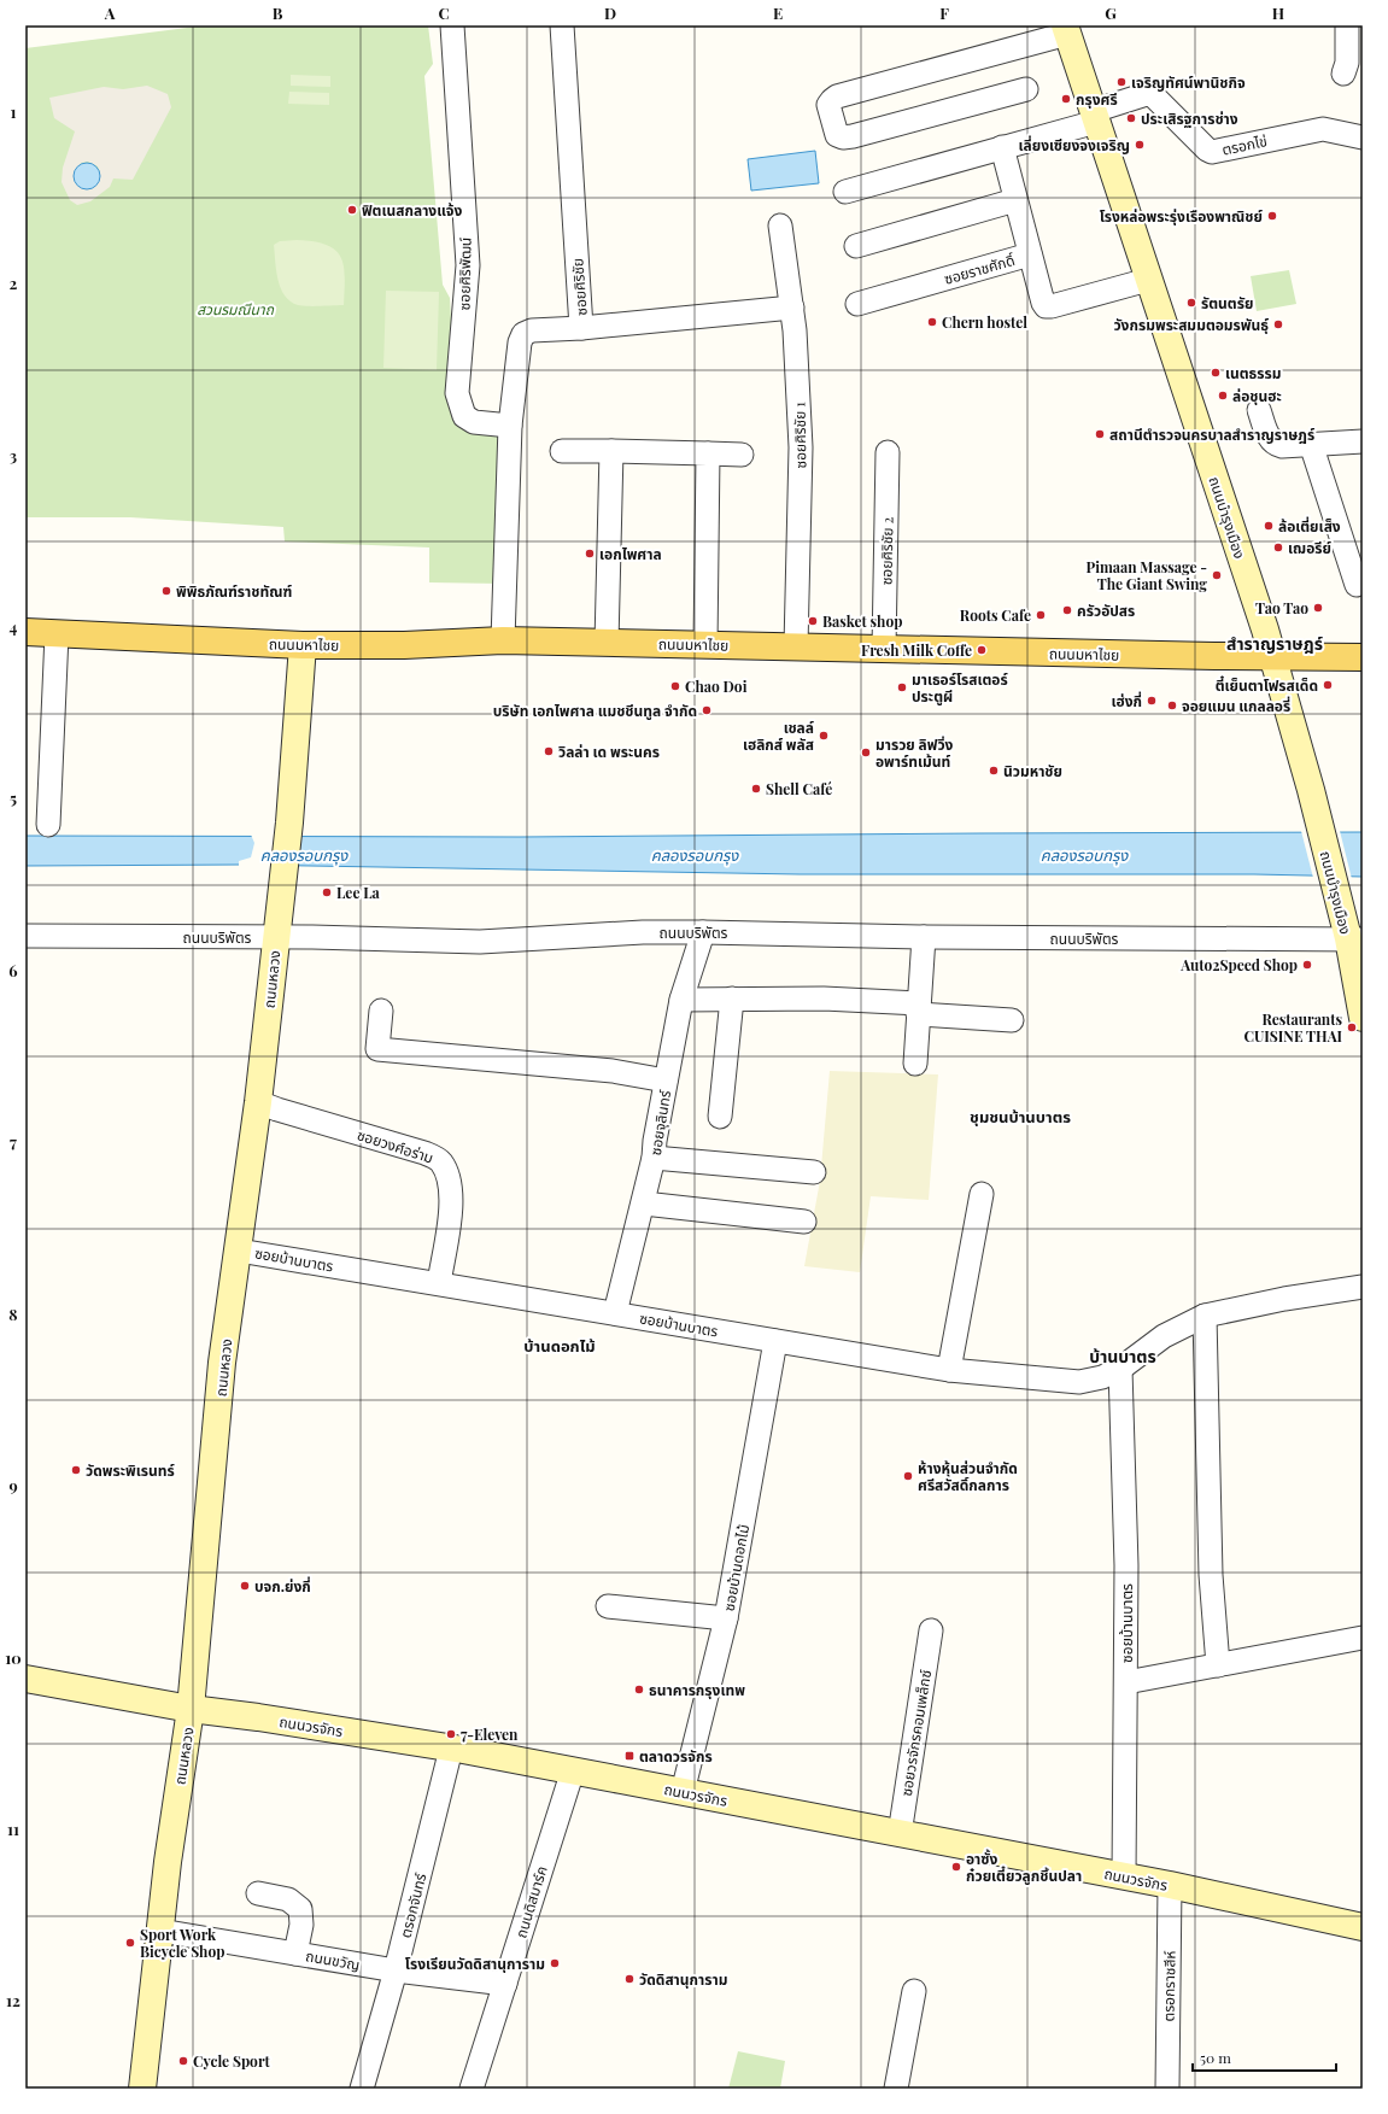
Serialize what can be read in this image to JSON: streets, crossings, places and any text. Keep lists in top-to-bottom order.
{
  "streets": {
    "main road": [
      "ถนนบำรุงเมือง",
      "ถนนมหาไชย",
      "ถนนหลวง",
      "ถนนวรจักร"
    ],
    "street": [
      "ตรอกไข่",
      "ซอยราชศักดิ์",
      "ซอยศิริพัฒน์",
      "ซอยศิริชัย",
      "ซอยศิริชัย 1",
      "ซอยศิริชัย 2",
      "ถนนบริพัตร",
      "ซอยจุลินทร์",
      "ซอยวงศ์อร่าม",
      "ซอยบ้านบาตร",
      "ซอยบ้านดอกไม้",
      "ซอยวรจักรคอมเพล็กซ์",
      "ถนนดิสมาร์ค",
      "ตรอกจันทร์",
      "ถนนขวัญ",
      "ตรอกราชสีห์"
    ]
  },
  "crossings": [
    ["ตรอกไข่", "ถนนบำรุงเมือง"],
    ["ซอยราชศักดิ์", "ถนนบำรุงเมือง"],
    ["ซอยศิริพัฒน์", "ซอยศิริชัย"],
    ["ซอยศิริชัย", "ถนนมหาไชย"],
    ["ซอยศิริชัย 1", "ถนนมหาไชย"],
    ["ถนนบำรุงเมือง", "ถนนมหาไชย"],
    ["ถนนบำรุงเมือง", "ถนนบริพัตร"],
    ["ซอยศิริชัย 2", "ถนนมหาไชย"],
    ["ถนนมหาไชย", "ถนนหลวง"],
    ["ถนนบริพัตร", "ถนนหลวง"],
    ["ถนนบริพัตร", "ซอยจุลินทร์"],
    ["ถนนหลวง", "ซอยวงศ์อร่าม"],
    ["ถนนหลวง", "ซอยบ้านบาตร"],
    ["ถนนหลวง", "ถนนวรจักร"],
    ["ถนนหลวง", "ถนนขวัญ"],
    ["ซอยจุลินทร์", "ซอยบ้านบาตร"],
    ["ซอยวงศ์อร่าม", "ซอยบ้านบาตร"],
    ["ซอยบ้านบาตร", "ซอยบ้านดอกไม้"],
    ["ซอยบ้านบาตร", "ถนนวรจักร"],
    ["ซอยบ้านดอกไม้", "ถนนวรจักร"],
    ["ถนนวรจักร", "ซอยวรจักรคอมเพล็กซ์"],
    ["ถนนวรจักร", "ถนนดิสมาร์ค"],
    ["ถนนวรจักร", "ตรอกจันทร์"],
    ["ถนนวรจักร", "ตรอกราชสีห์"],
    ["ถนนดิสมาร์ค", "ถนนขวัญ"],
    ["ตรอกจันทร์", "ถนนขวัญ"]
  ],
  "districts": [
    "สำราญราษฎร์",
    "ชุมชนบ้านบาตร",
    "บ้านดอกไม้",
    "บ้านบาตร"
  ],
  "water": ["คลองรอบกรุง"],
  "parks": ["สวนรมณีนาถ"],
  "places": {
    "other": [
      "เจริญทัศน์พานิชกิจ",
      "กรุงศรี",
      "ประเสิรฐการช่าง",
      "เลี่ยงเซียงจงเจริญ",
      "ฟิตเนสกลางแจ้ง",
      "โรงหล่อพระรุ่งเรืองพาณิชย์",
      "รัตนตรัย",
      "Chern hostel",
      "วังกรมพระสมมตอมรพันธุ์",
      "เนตธรรม",
      "ล่อชุนฮะ",
      "สถานีตำรวจนครบาลสำราญราษฎร์",
      "ล้อเตี่ยเส็ง",
      "เฌอรีย์",
      "เอกไพศาล",
      "Pimaan Massage - The Giant Swing",
      "พิพิธภัณฑ์ราชทัณฑ์",
      "Tao Tao",
      "ครัวอัปสร",
      "Roots Cafe",
      "Basket shop",
      "Fresh Milk Coffe",
      "ตี๋เย็นตาโฟรสเด็ด",
      "Chao Doi",
      "มาเธอร์โรสเตอร์ ประตูผี",
      "เฮ่งกี่",
      "จอยแมน แกลลอรี่",
      "บริษัท เอกไพศาล แมชชีนทูล จำกัด",
      "เชลล์ เฮลิกส์ พลัส",
      "วิลล่า เด พระนคร",
      "มารวย ลิฟวิ่ง อพาร์ทเม้นท์",
      "นิวมหาชัย",
      "Shell Café",
      "Lee La",
      "Auto2Speed Shop",
      "Restaurants CUISINE THAI",
      "วัดพระพิเรนทร์",
      "ห้างหุ้นส่วนจำกัด ศรีสวัสดิ์กลการ",
      "บจก.ย่งกี่",
      "ธนาคารกรุงเทพ",
      "7-Eleven",
      "อาซั้ง ก๋วยเตี๋ยวลูกชิ้นปลา",
      "Sport Work Bicycle Shop",
      "โรงเรียนวัดดิสานุการาม",
      "วัดดิสานุการาม",
      "Cycle Sport"
    ],
    "transit": ["ตลาดวรจักร"]
  },
  "scale_bar": "50 m",
  "grid": {
    "columns": [
      "A",
      "B",
      "C",
      "D",
      "E",
      "F",
      "G",
      "H"
    ],
    "rows": [
      "1",
      "2",
      "3",
      "4",
      "5",
      "6",
      "7",
      "8",
      "9",
      "10",
      "11",
      "12"
    ]
  }
}
